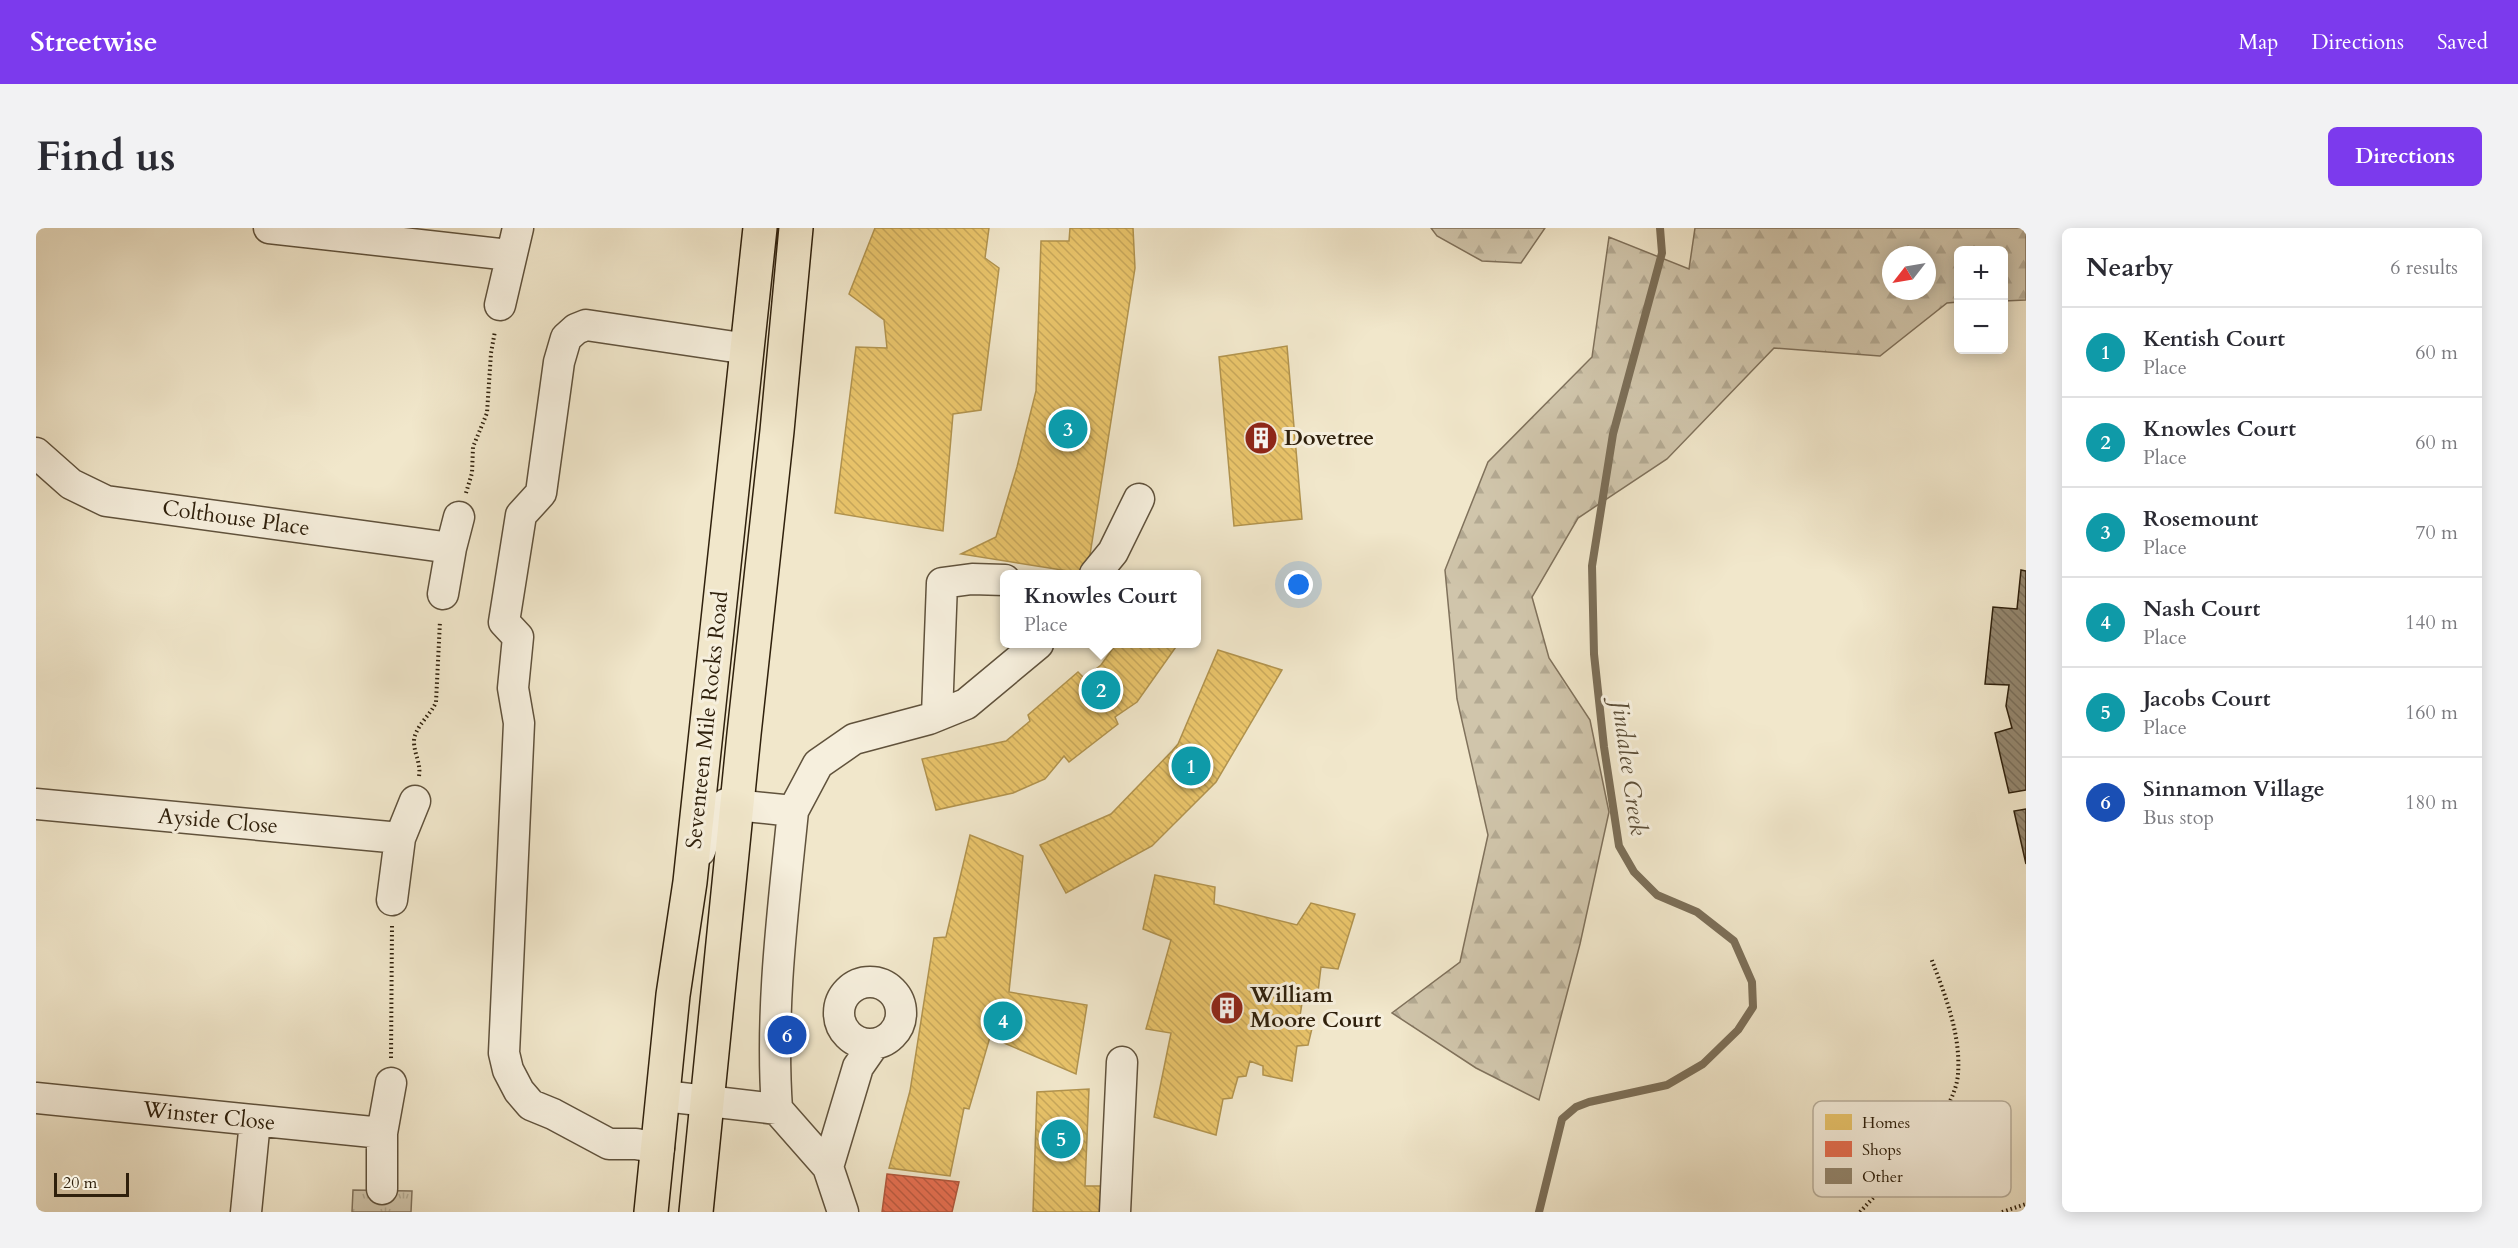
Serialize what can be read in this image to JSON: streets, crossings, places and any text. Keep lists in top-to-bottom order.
{
  "streets": {
    "main road": ["Seventeen Mile Rocks Road"],
    "street": ["Colthouse Place", "Ayside Close", "Winster Close"]
  },
  "water": ["Jindalee Creek"],
  "places": {
    "building": ["Dovetree", "William Moore Court"]
  },
  "legend": ["Homes", "Shops", "Other"],
  "scale_bar": "20 m",
  "north": "bottom left",
  "page": {
    "header": "Streetwise",
    "nav": ["Map", "Directions", "Saved"],
    "buttons": "Directions",
    "title": "Find us",
    "heading": ["Nearby", "6 results"],
    "map_buttons": ["+", "−"],
    "list": [
      {
        "mark": "1",
        "name": "Kentish Court",
        "note": "Place",
        "value": "60 m"
      },
      {
        "mark": "2",
        "name": "Knowles Court",
        "note": "Place",
        "value": "60 m"
      },
      {
        "mark": "3",
        "name": "Rosemount",
        "note": "Place",
        "value": "70 m"
      },
      {
        "mark": "4",
        "name": "Nash Court",
        "note": "Place",
        "value": "140 m"
      },
      {
        "mark": "5",
        "name": "Jacobs Court",
        "note": "Place",
        "value": "160 m"
      },
      {
        "mark": "6",
        "name": "Sinnamon Village",
        "note": "Bus stop",
        "value": "180 m"
      }
    ],
    "pins": [
      "3",
      "2",
      "1",
      "4",
      "6",
      "5"
    ],
    "popup": ["Knowles Court", "Place"],
    "scale": "20 m"
  }
}
